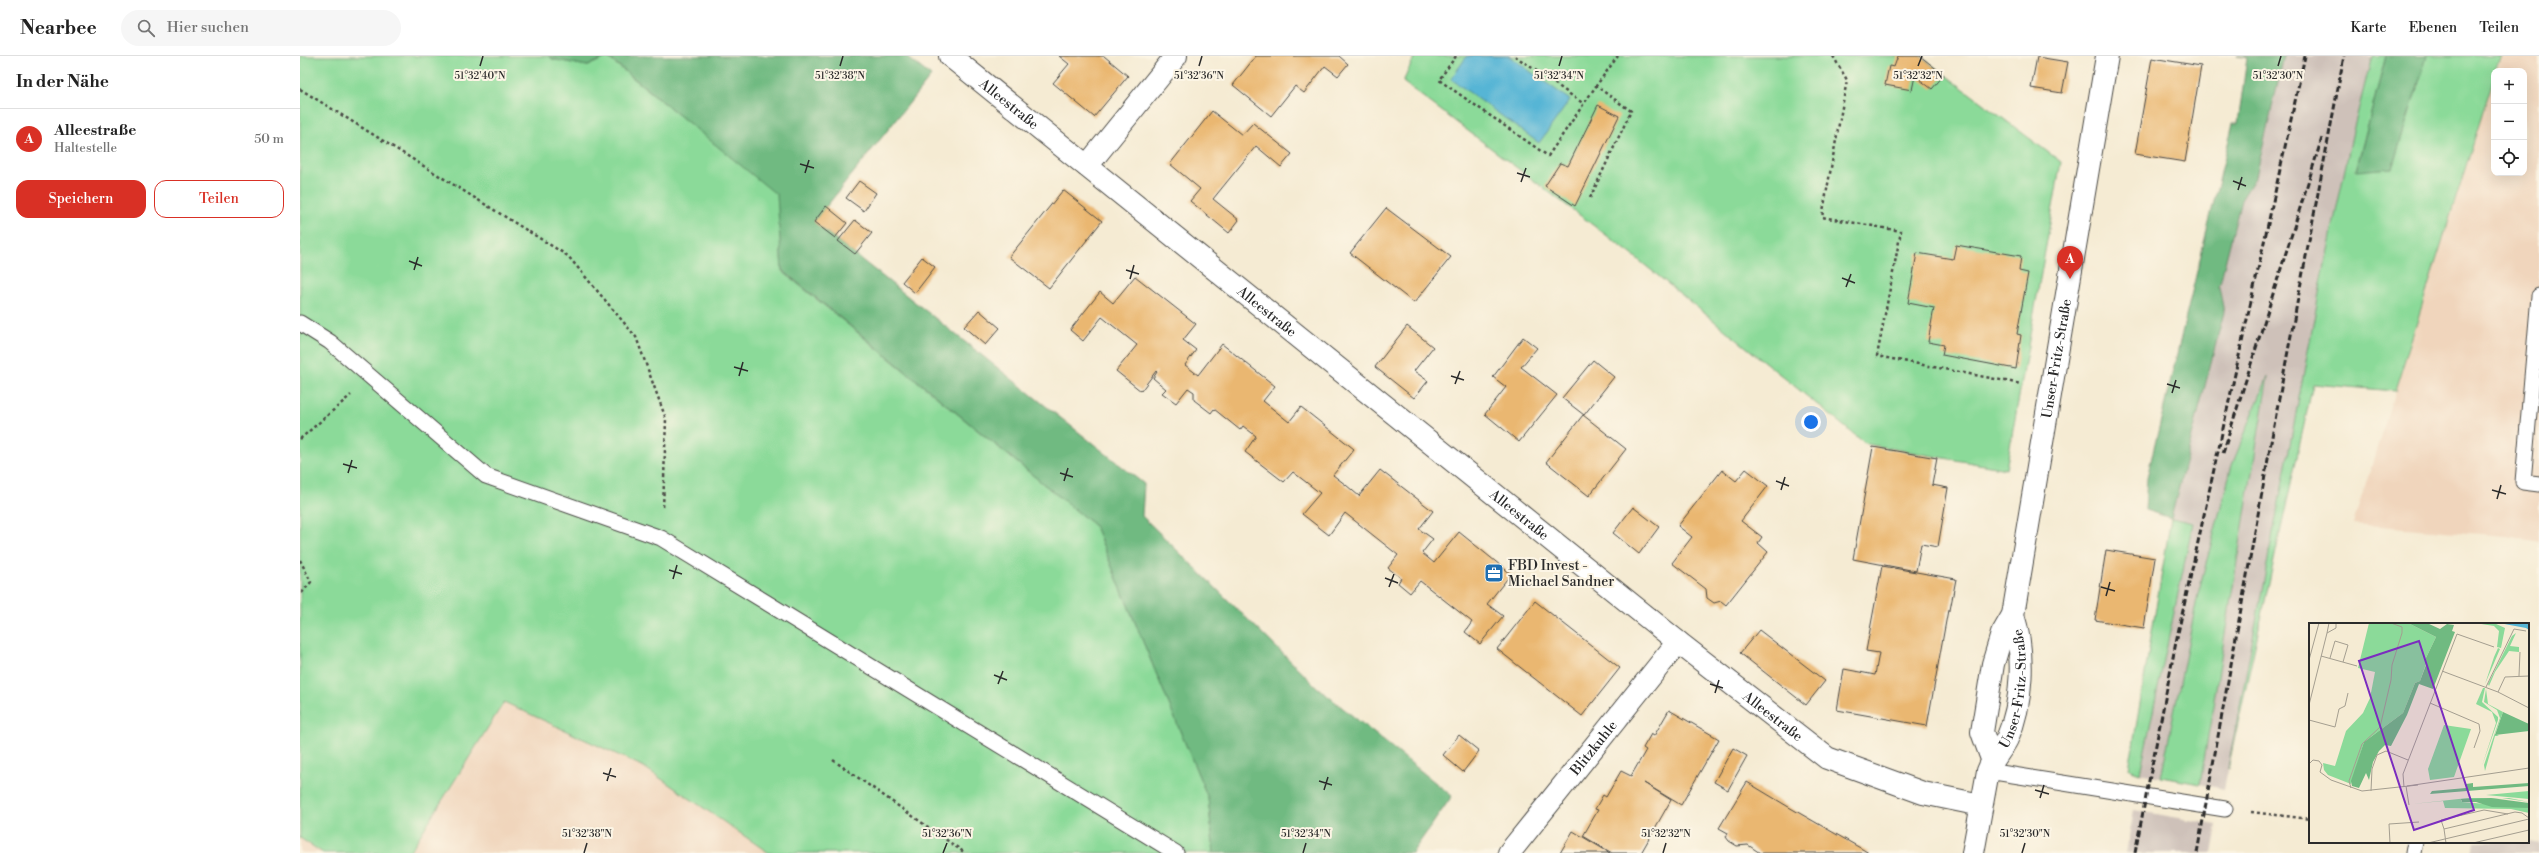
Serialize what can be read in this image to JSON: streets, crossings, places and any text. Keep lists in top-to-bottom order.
{
  "streets": {
    "street": ["Alleestraße", "Unser-Fritz-Straße", "Blitzkuhle"]
  },
  "crossings": [
    ["Alleestraße", "Unser-Fritz-Straße"],
    ["Alleestraße", "Blitzkuhle"]
  ],
  "places": {
    "office": ["FBD Invest - Michael Sandner"]
  },
  "page": {
    "header": "Nearbee",
    "search": "Hier suchen",
    "nav": ["Karte", "Ebenen", "Teilen"],
    "heading": "In der Nähe",
    "map_buttons": ["+", "−"],
    "list": [
      {
        "mark": "A",
        "name": "Alleestraße",
        "note": "Haltestelle",
        "value": "50 m"
      }
    ],
    "buttons": ["Speichern", "Teilen"],
    "pins": "A"
  },
  "coordinates": [
    "51°32'40\"N",
    "51°32'38\"N",
    "51°32'36\"N",
    "51°32'34\"N",
    "51°32'32\"N",
    "51°32'30\"N"
  ]
}
